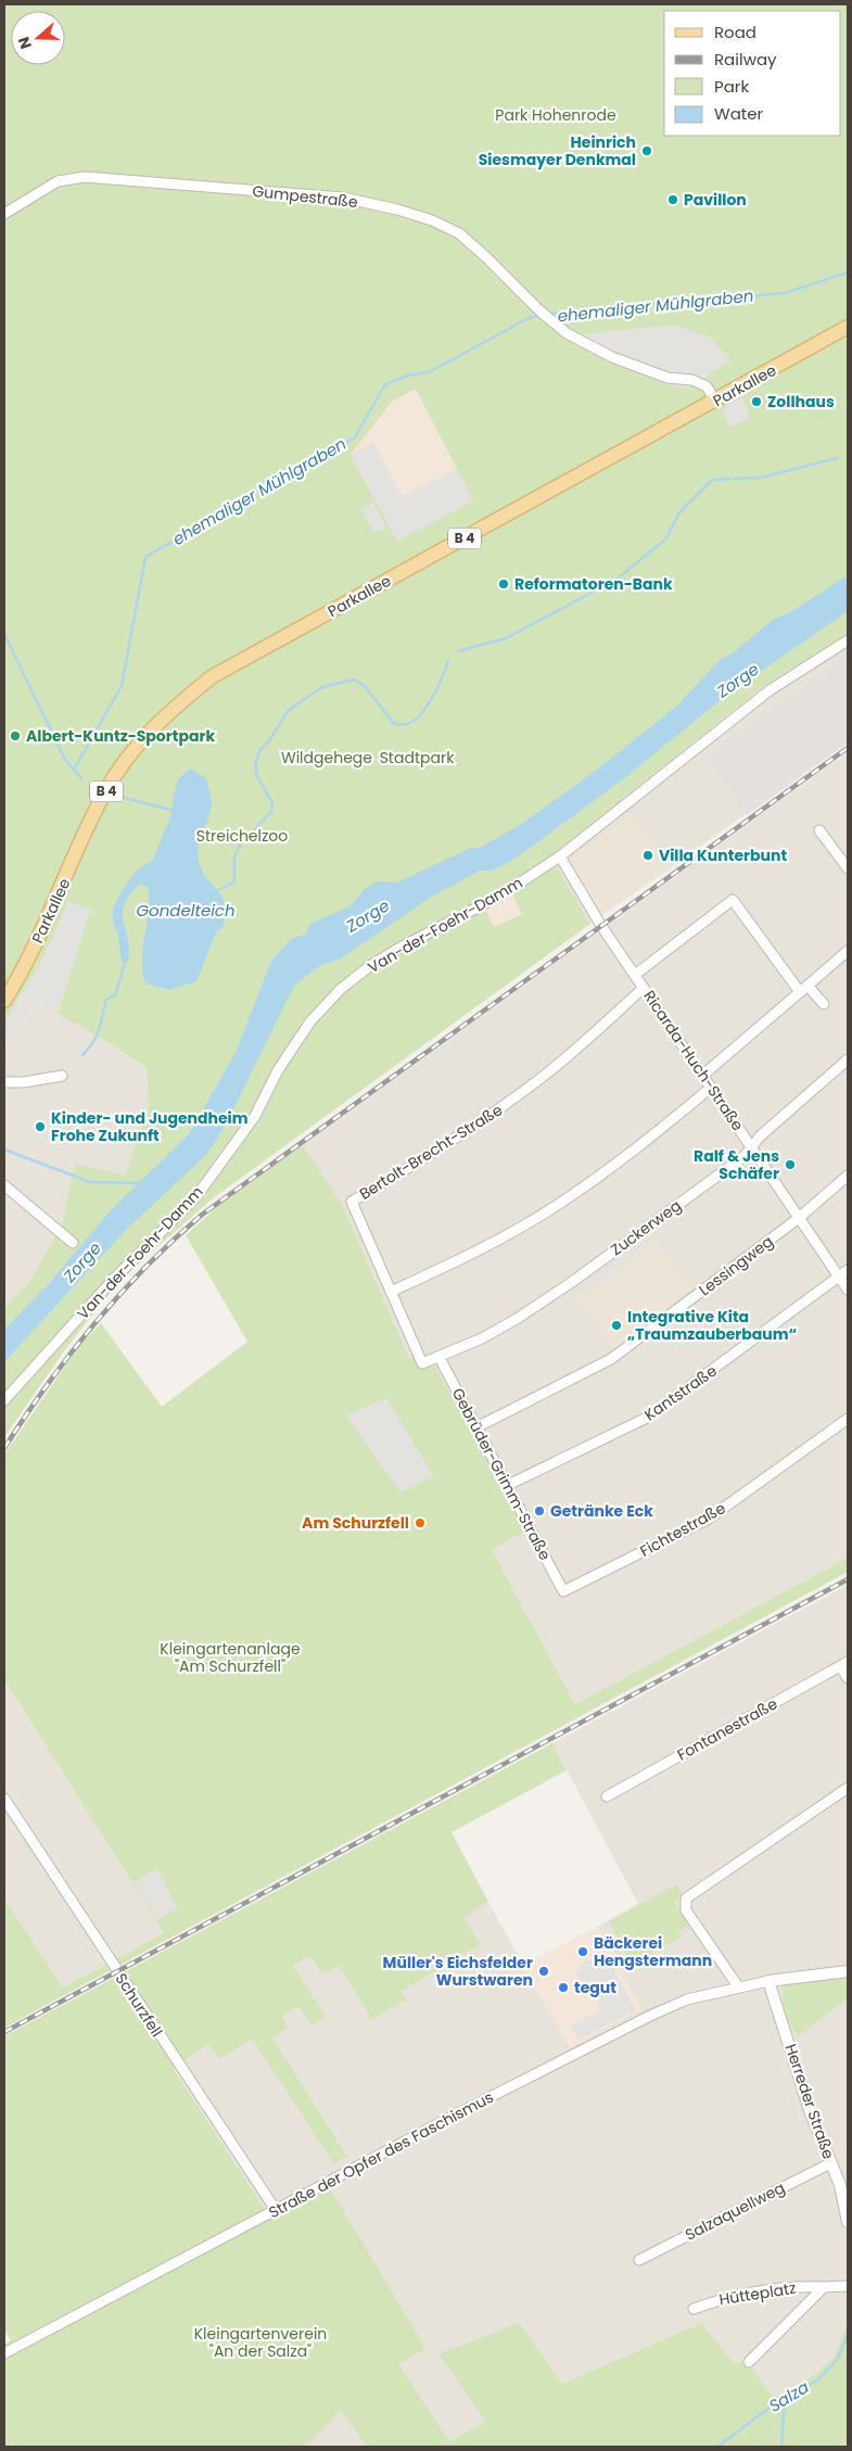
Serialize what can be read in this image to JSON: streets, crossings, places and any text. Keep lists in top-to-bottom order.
{
  "streets": {
    "main road": ["Parkallee", "B 4"],
    "street": [
      "Gumpestraße",
      "Van-der-Foehr-Damm",
      "Ricarda-Huch-Straße",
      "Bertolt-Brecht-Straße",
      "Zuckerweg",
      "Lessingweg",
      "Kantstraße",
      "Gebrüder-Grimm-Straße",
      "Fichtestraße",
      "Fontanestraße",
      "Schurzfell",
      "Herreder Straße",
      "Straße der Opfer des Faschismus",
      "Salzaquellweg",
      "Hütteplatz"
    ]
  },
  "crossings": [
    ["Gumpestraße", "Parkallee"],
    ["Van-der-Foehr-Damm", "Ricarda-Huch-Straße"],
    ["Ricarda-Huch-Straße", "Bertolt-Brecht-Straße"],
    ["Ricarda-Huch-Straße", "Zuckerweg"],
    ["Ricarda-Huch-Straße", "Lessingweg"],
    ["Ricarda-Huch-Straße", "Kantstraße"],
    ["Bertolt-Brecht-Straße", "Zuckerweg"],
    ["Zuckerweg", "Gebrüder-Grimm-Straße"],
    ["Lessingweg", "Gebrüder-Grimm-Straße"],
    ["Kantstraße", "Gebrüder-Grimm-Straße"],
    ["Gebrüder-Grimm-Straße", "Fichtestraße"],
    ["Schurzfell", "Straße der Opfer des Faschismus"],
    ["Herreder Straße", "Straße der Opfer des Faschismus"],
    ["Herreder Straße", "Salzaquellweg"]
  ],
  "water": [
    "ehemaliger Mühlgraben",
    "Zorge",
    "Gondelteich",
    "Salza"
  ],
  "parks": [
    "Park Hohenrode",
    "Wildgehege",
    "Stadtpark",
    "Streichelzoo",
    "Kleingartenanlage \"Am Schurzfell\"",
    "Kleingartenverein \"An der Salza\""
  ],
  "places": [
    "Heinrich Siesmayer Denkmal",
    "Pavillon",
    "Zollhaus",
    "Reformatoren-Bank",
    "Albert-Kuntz-Sportpark",
    "Villa Kunterbunt",
    "Kinder- und Jugendheim Frohe Zukunft",
    "Ralf & Jens Schäfer",
    "Integrative Kita „Traumzauberbaum“",
    "Getränke Eck",
    "Am Schurzfell",
    "Bäckerei Hengstermann",
    "Müller's Eichsfelder Wurstwaren",
    "tegut"
  ],
  "legend": [
    "Road",
    "Railway",
    "Park",
    "Water"
  ],
  "north": "left"
}
